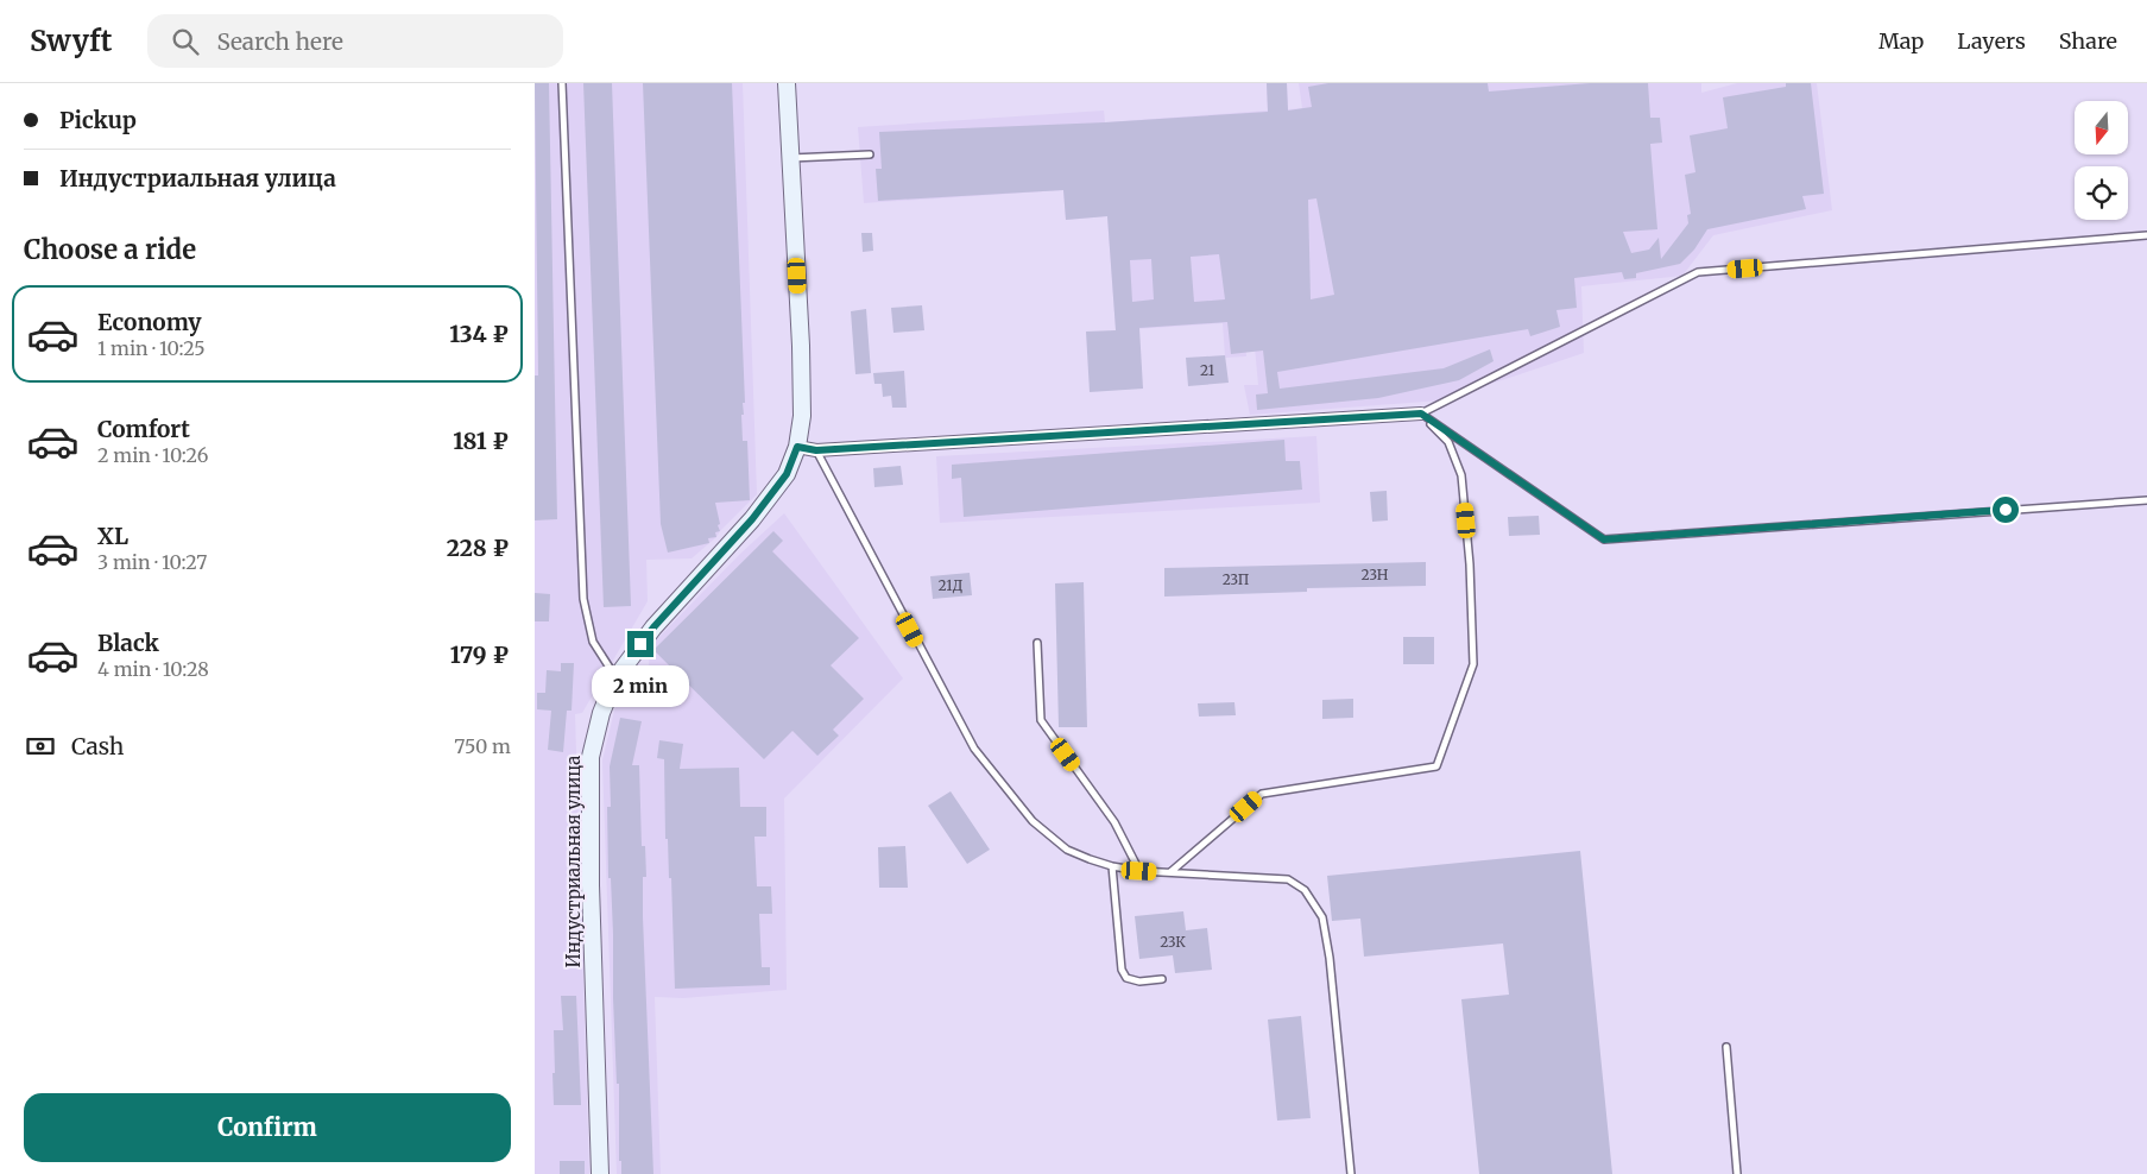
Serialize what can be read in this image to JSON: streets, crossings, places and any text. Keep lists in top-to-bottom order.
{
  "streets": {
    "street": ["Индустриальная улица"]
  },
  "house_numbers": [
    "21",
    "23Н",
    "23П",
    "21Д",
    "23К"
  ],
  "north": "bottom",
  "page": {
    "header": "Swyft",
    "search": "Search here",
    "nav": ["Map", "Layers", "Share"],
    "banner": ["Pickup", "Индустриальная улица"],
    "heading": "Choose a ride",
    "list": [
      {
        "name": "Economy",
        "note": "1 min · 10:25",
        "value": "134 ₽"
      },
      {
        "name": "Comfort",
        "note": "2 min · 10:26",
        "value": "181 ₽"
      },
      {
        "name": "XL",
        "note": "3 min · 10:27",
        "value": "228 ₽"
      },
      {
        "name": "Black",
        "note": "4 min · 10:28",
        "value": "179 ₽"
      }
    ],
    "bubble": "2 min",
    "pay": ["Cash", "750 m"],
    "buttons": "Confirm"
  }
}
